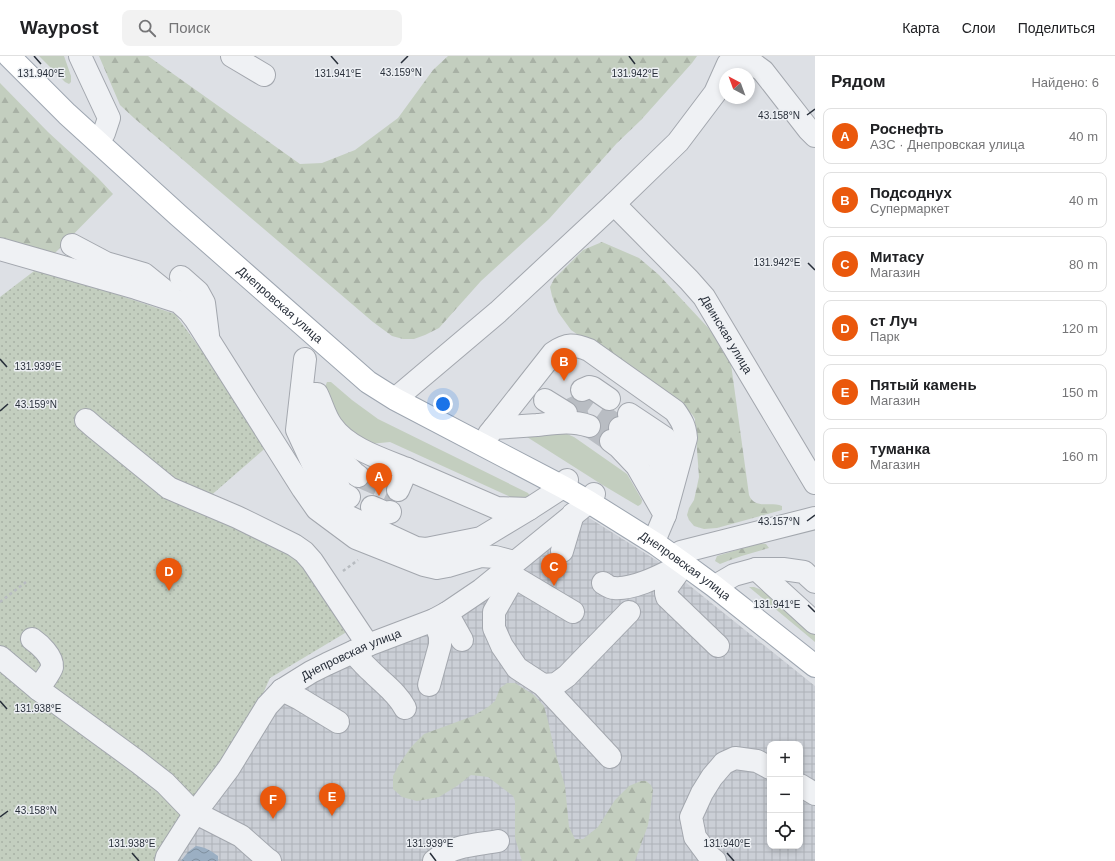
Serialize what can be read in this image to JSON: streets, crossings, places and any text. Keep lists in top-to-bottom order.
{
  "streets": {
    "main road": ["Днепровская улица"],
    "lane": ["Двинская улица"]
  },
  "north": "top left",
  "page": {
    "header": "Waypost",
    "search": "Поиск",
    "nav": ["Карта", "Слои", "Поделиться"],
    "heading": ["Рядом", "Найдено: 6"],
    "list": [
      {
        "mark": "A",
        "name": "Роснефть",
        "note": "АЗС · Днепровская улица",
        "value": "40 m"
      },
      {
        "mark": "B",
        "name": "Подсоднух",
        "note": "Супермаркет",
        "value": "40 m"
      },
      {
        "mark": "C",
        "name": "Митасу",
        "note": "Магазин",
        "value": "80 m"
      },
      {
        "mark": "D",
        "name": "ст Луч",
        "note": "Парк",
        "value": "120 m"
      },
      {
        "mark": "E",
        "name": "Пятый камень",
        "note": "Магазин",
        "value": "150 m"
      },
      {
        "mark": "F",
        "name": "туманка",
        "note": "Магазин",
        "value": "160 m"
      }
    ],
    "pins": [
      "B",
      "A",
      "C",
      "D",
      "E",
      "F"
    ],
    "map_buttons": ["+", "−"]
  },
  "coordinates": [
    "43.159°N",
    "131.940°E",
    "131.941°E",
    "131.942°E",
    "43.158°N",
    "131.939°E",
    "43.157°N",
    "131.938°E"
  ]
}
